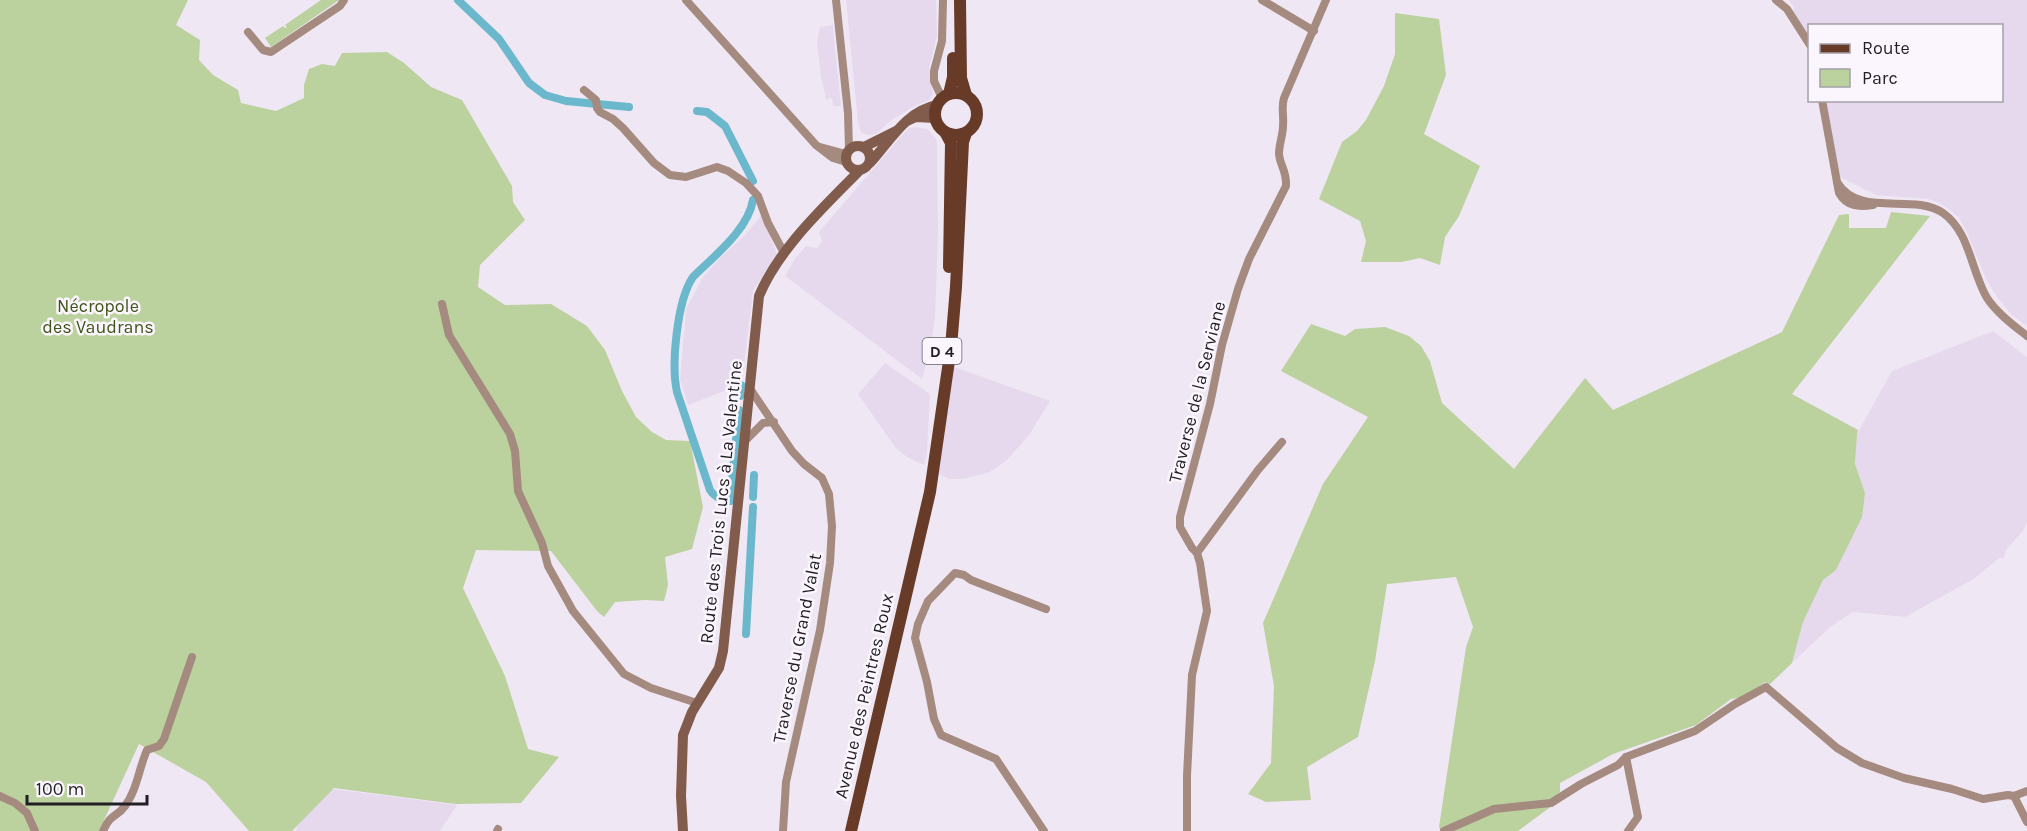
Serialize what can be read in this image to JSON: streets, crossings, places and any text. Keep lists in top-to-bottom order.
{
  "streets": {
    "main road": ["D 4", "Avenue des Peintres Roux"],
    "street": ["Traverse de la Serviane", "Route des Trois Lucs à La Valentine", "Traverse du Grand Valat"]
  },
  "crossings": [
    ["Route des Trois Lucs à La Valentine", "Traverse du Grand Valat"]
  ],
  "parks": ["Nécropole des Vaudrans"],
  "legend": ["Route", "Parc"],
  "scale_bar": "100 m"
}
